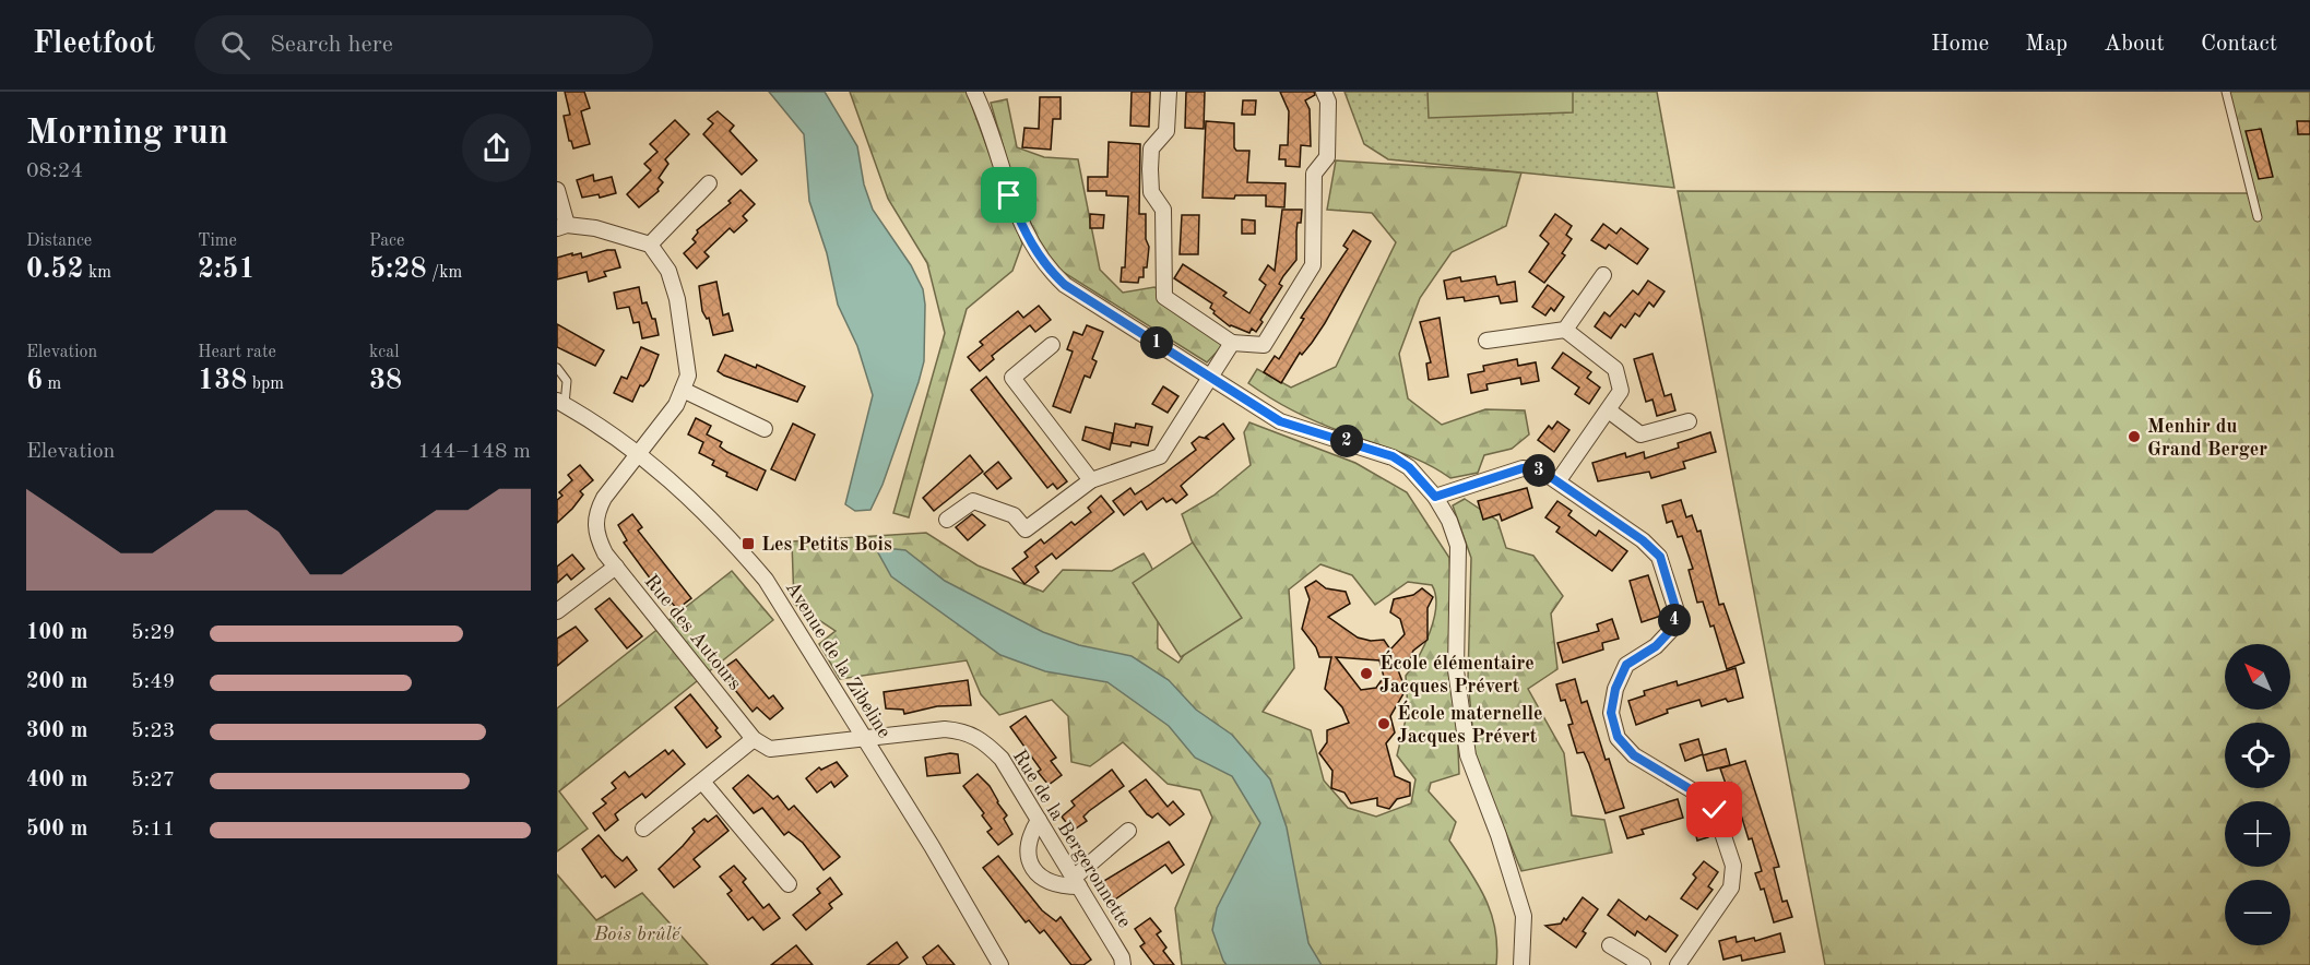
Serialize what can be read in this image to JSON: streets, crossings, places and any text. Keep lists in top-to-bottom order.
{
  "streets": {
    "street": ["Rue des Autours", "Avenue de la Zibeline", "Rue de la Bergeronnette"]
  },
  "crossings": [
    ["Rue des Autours", "Avenue de la Zibeline"],
    ["Avenue de la Zibeline", "Rue de la Bergeronnette"]
  ],
  "parks": ["Bois brûlé"],
  "places": {
    "other": ["Menhir du Grand Berger", "École élémentaire Jacques Prévert", "École maternelle Jacques Prévert"],
    "transit": ["Les Petits Bois"]
  },
  "north": "top left",
  "page": {
    "header": "Fleetfoot",
    "search": "Search here",
    "nav": [
      "Home",
      "Map",
      "About",
      "Contact"
    ],
    "heading": ["Morning run", "08:24"],
    "stats": [
      ["Distance", "0.52 km"],
      ["Time", "2:51"],
      ["Pace", "5:28 /km"],
      ["Elevation", "6 m"],
      ["Heart rate", "138 bpm"],
      ["kcal", "38"]
    ],
    "pins": [
      "1",
      "2",
      "3",
      "4"
    ],
    "chart": ["Elevation", "144–148 m"],
    "list": [
      {
        "name": "100 m",
        "note": "5:29"
      },
      {
        "name": "200 m",
        "note": "5:49"
      },
      {
        "name": "300 m",
        "note": "5:23"
      },
      {
        "name": "400 m",
        "note": "5:27"
      },
      {
        "name": "500 m",
        "note": "5:11"
      }
    ],
    "map_buttons": ["+", "−"]
  }
}
